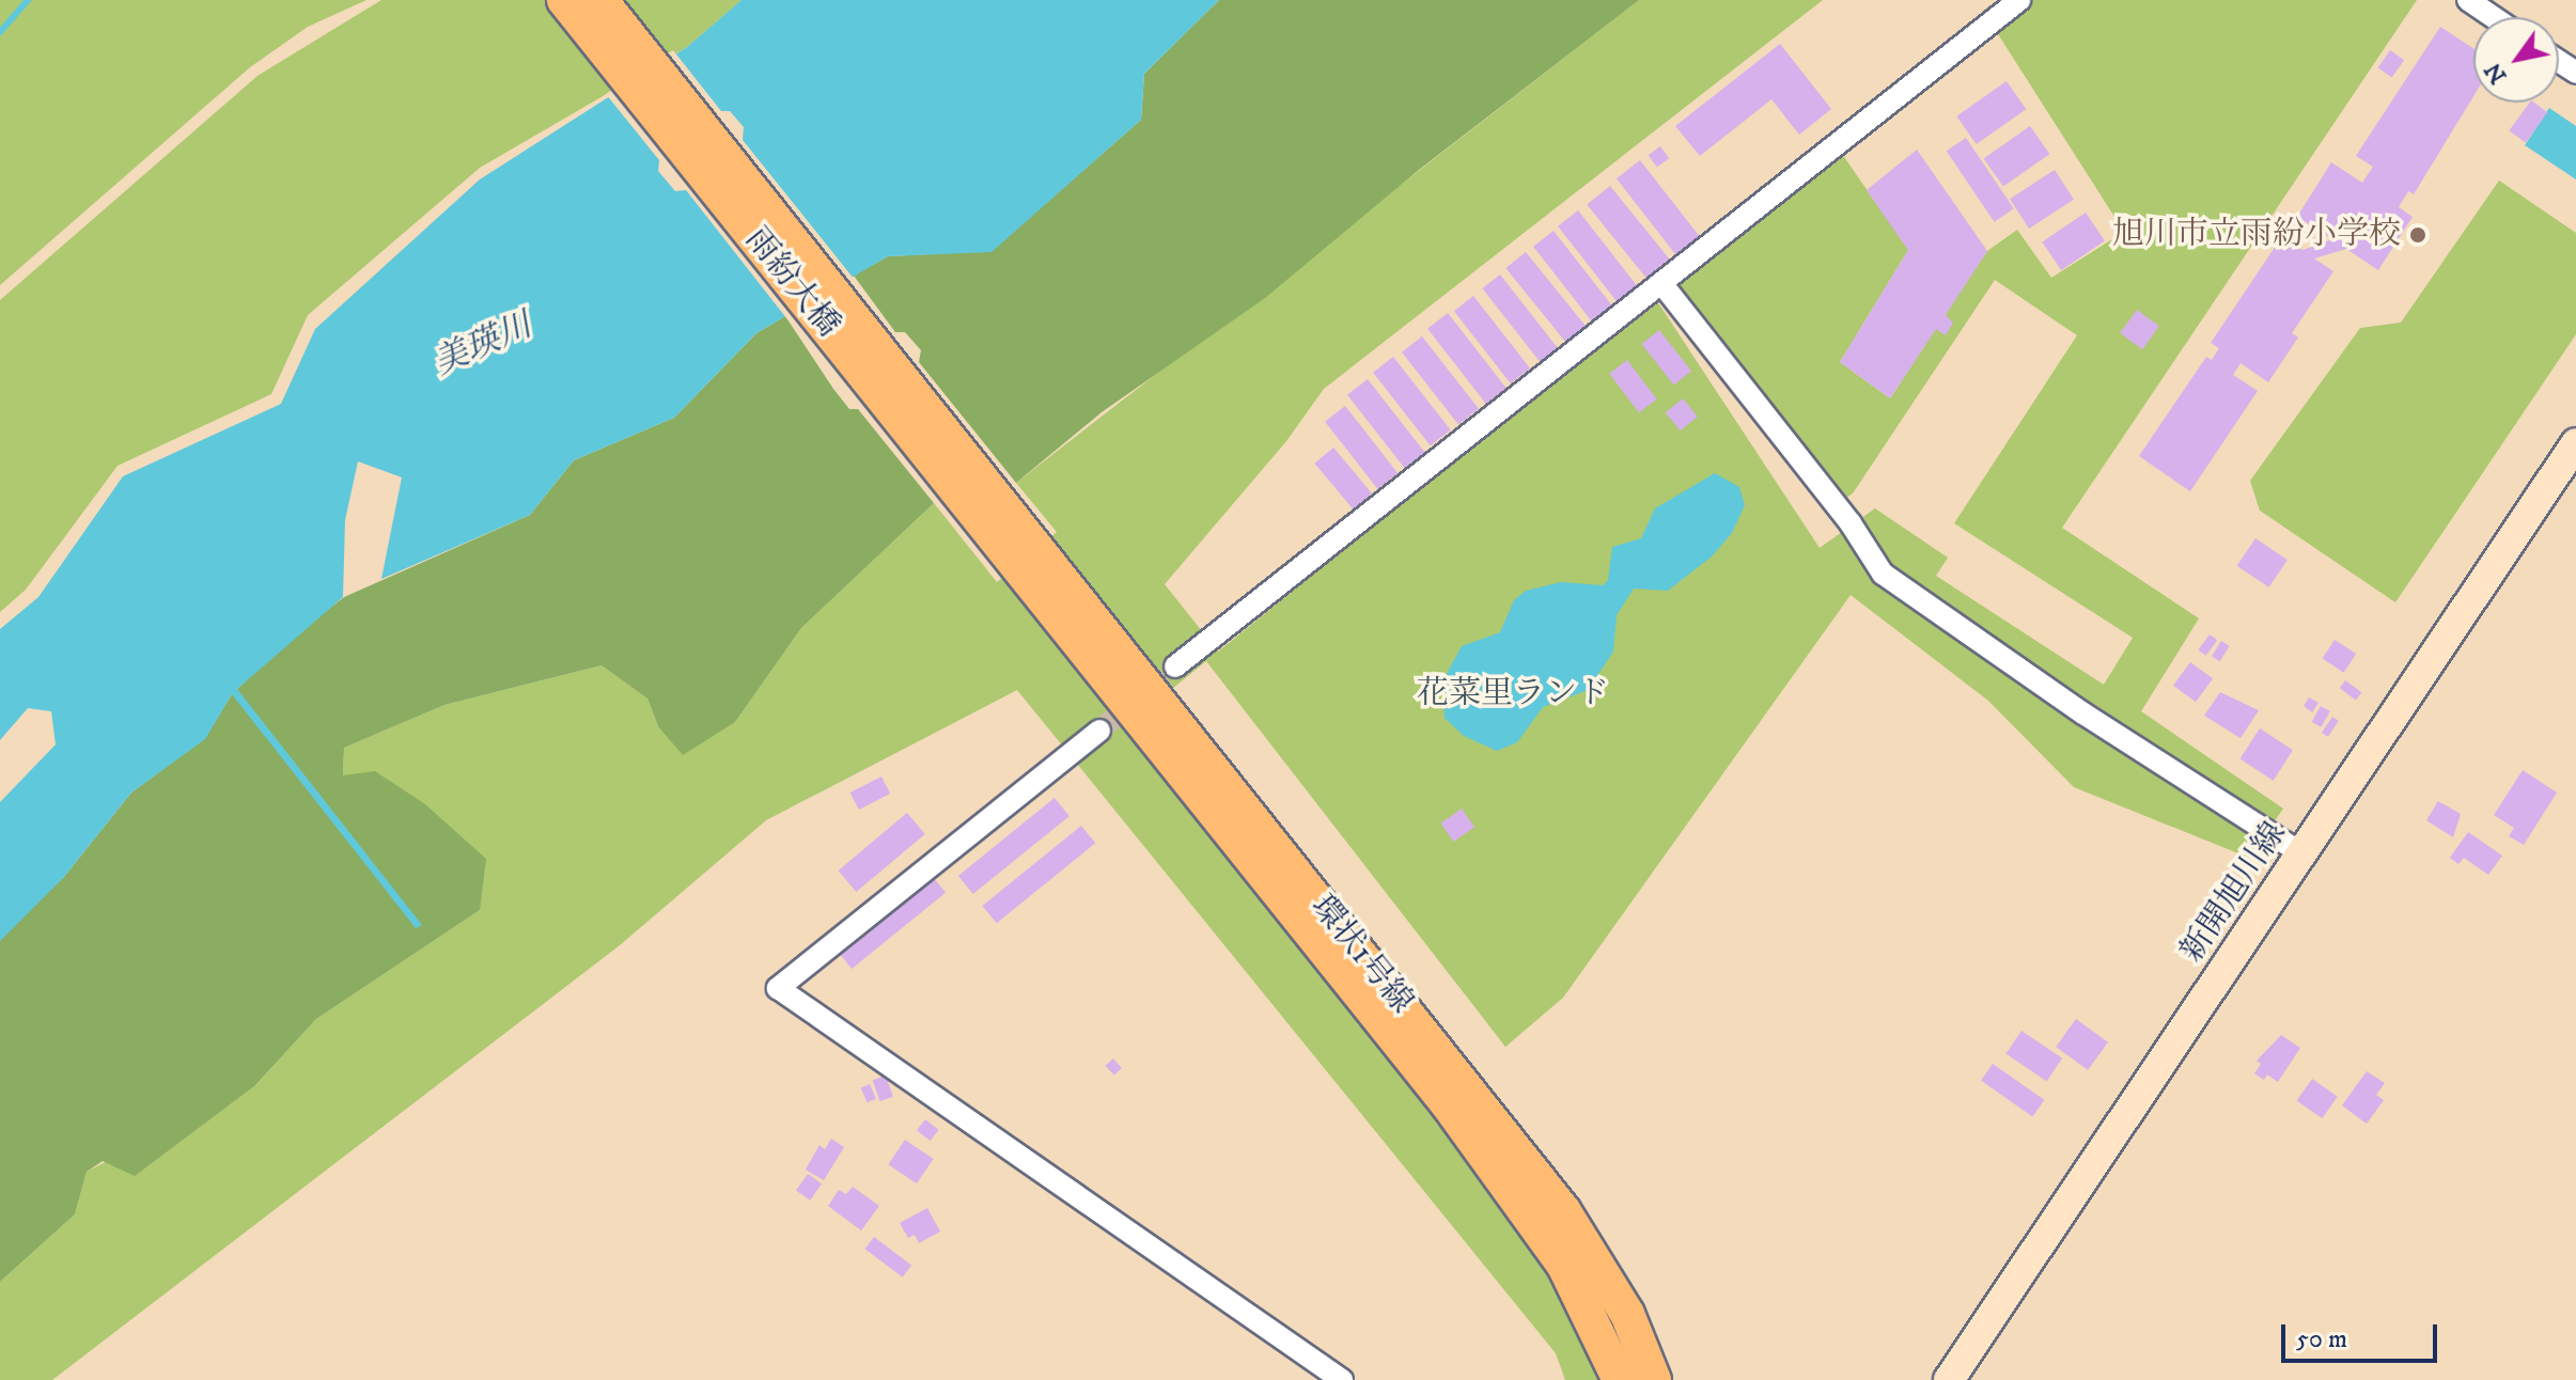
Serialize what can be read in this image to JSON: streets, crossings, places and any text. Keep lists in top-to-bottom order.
{
  "streets": {
    "main road": ["雨紛大橋", "新開旭川線", "環状1号線"]
  },
  "crossings": [
    ["雨紛大橋", "環状1号線"]
  ],
  "water": ["美瑛川"],
  "parks": ["花菜里ランド"],
  "places": ["旭川市立雨紛小学校"],
  "scale_bar": "50 m",
  "north": "bottom left"
}
